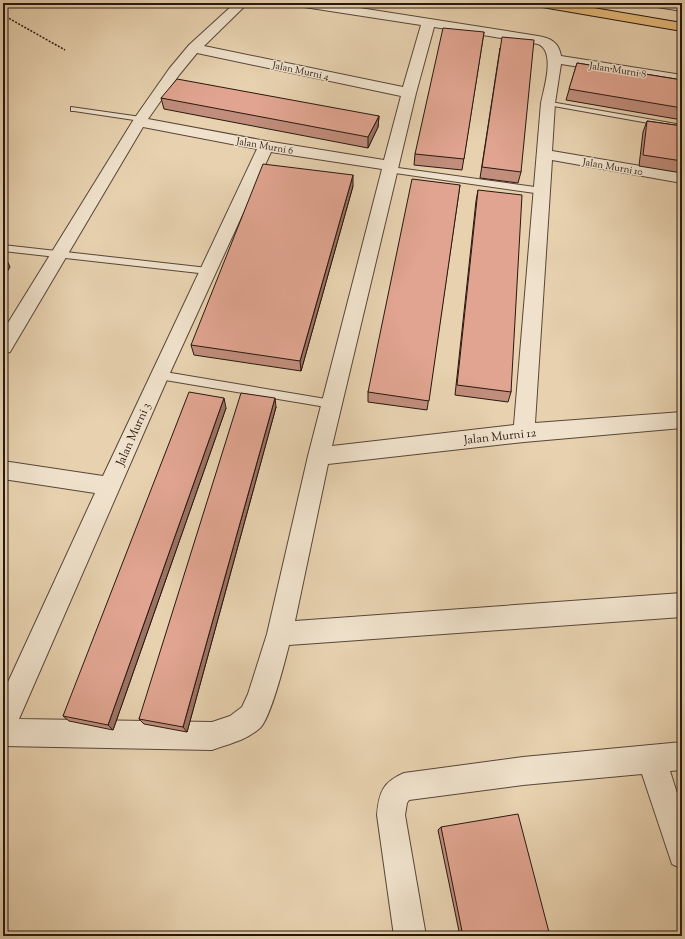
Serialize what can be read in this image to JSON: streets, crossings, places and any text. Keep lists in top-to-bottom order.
{
  "streets": {
    "street": [
      "Jalan Murni 8",
      "Jalan Murni 4",
      "Jalan Murni 6",
      "Jalan Murni 10",
      "Jalan Murni 3",
      "Jalan Murni 12"
    ]
  },
  "crossings": [
    ["Jalan Murni 6", "Jalan Murni 3"]
  ]
}
